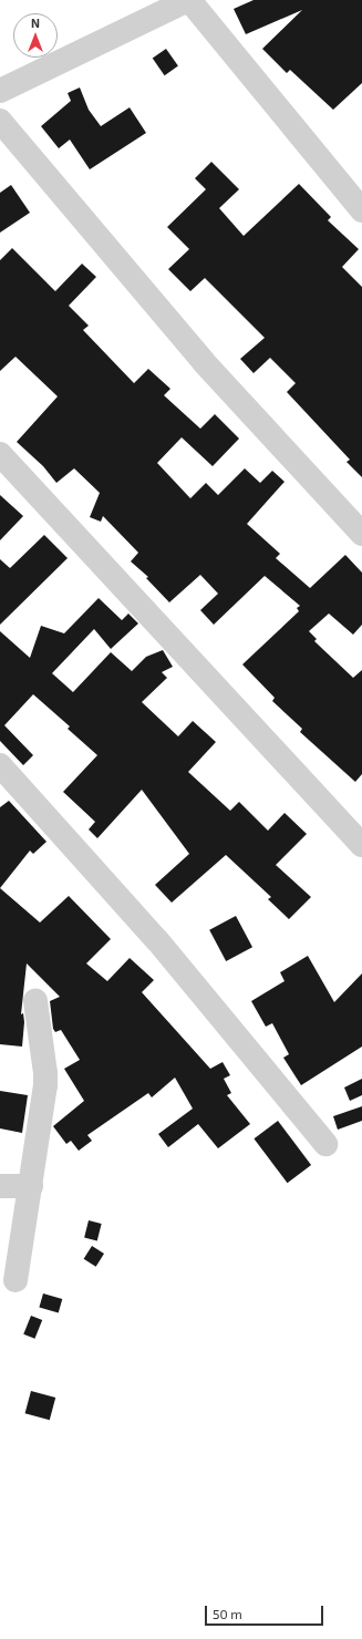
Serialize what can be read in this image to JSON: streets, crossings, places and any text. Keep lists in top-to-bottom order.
{
  "scale_bar": "50 m",
  "north": "top"
}
